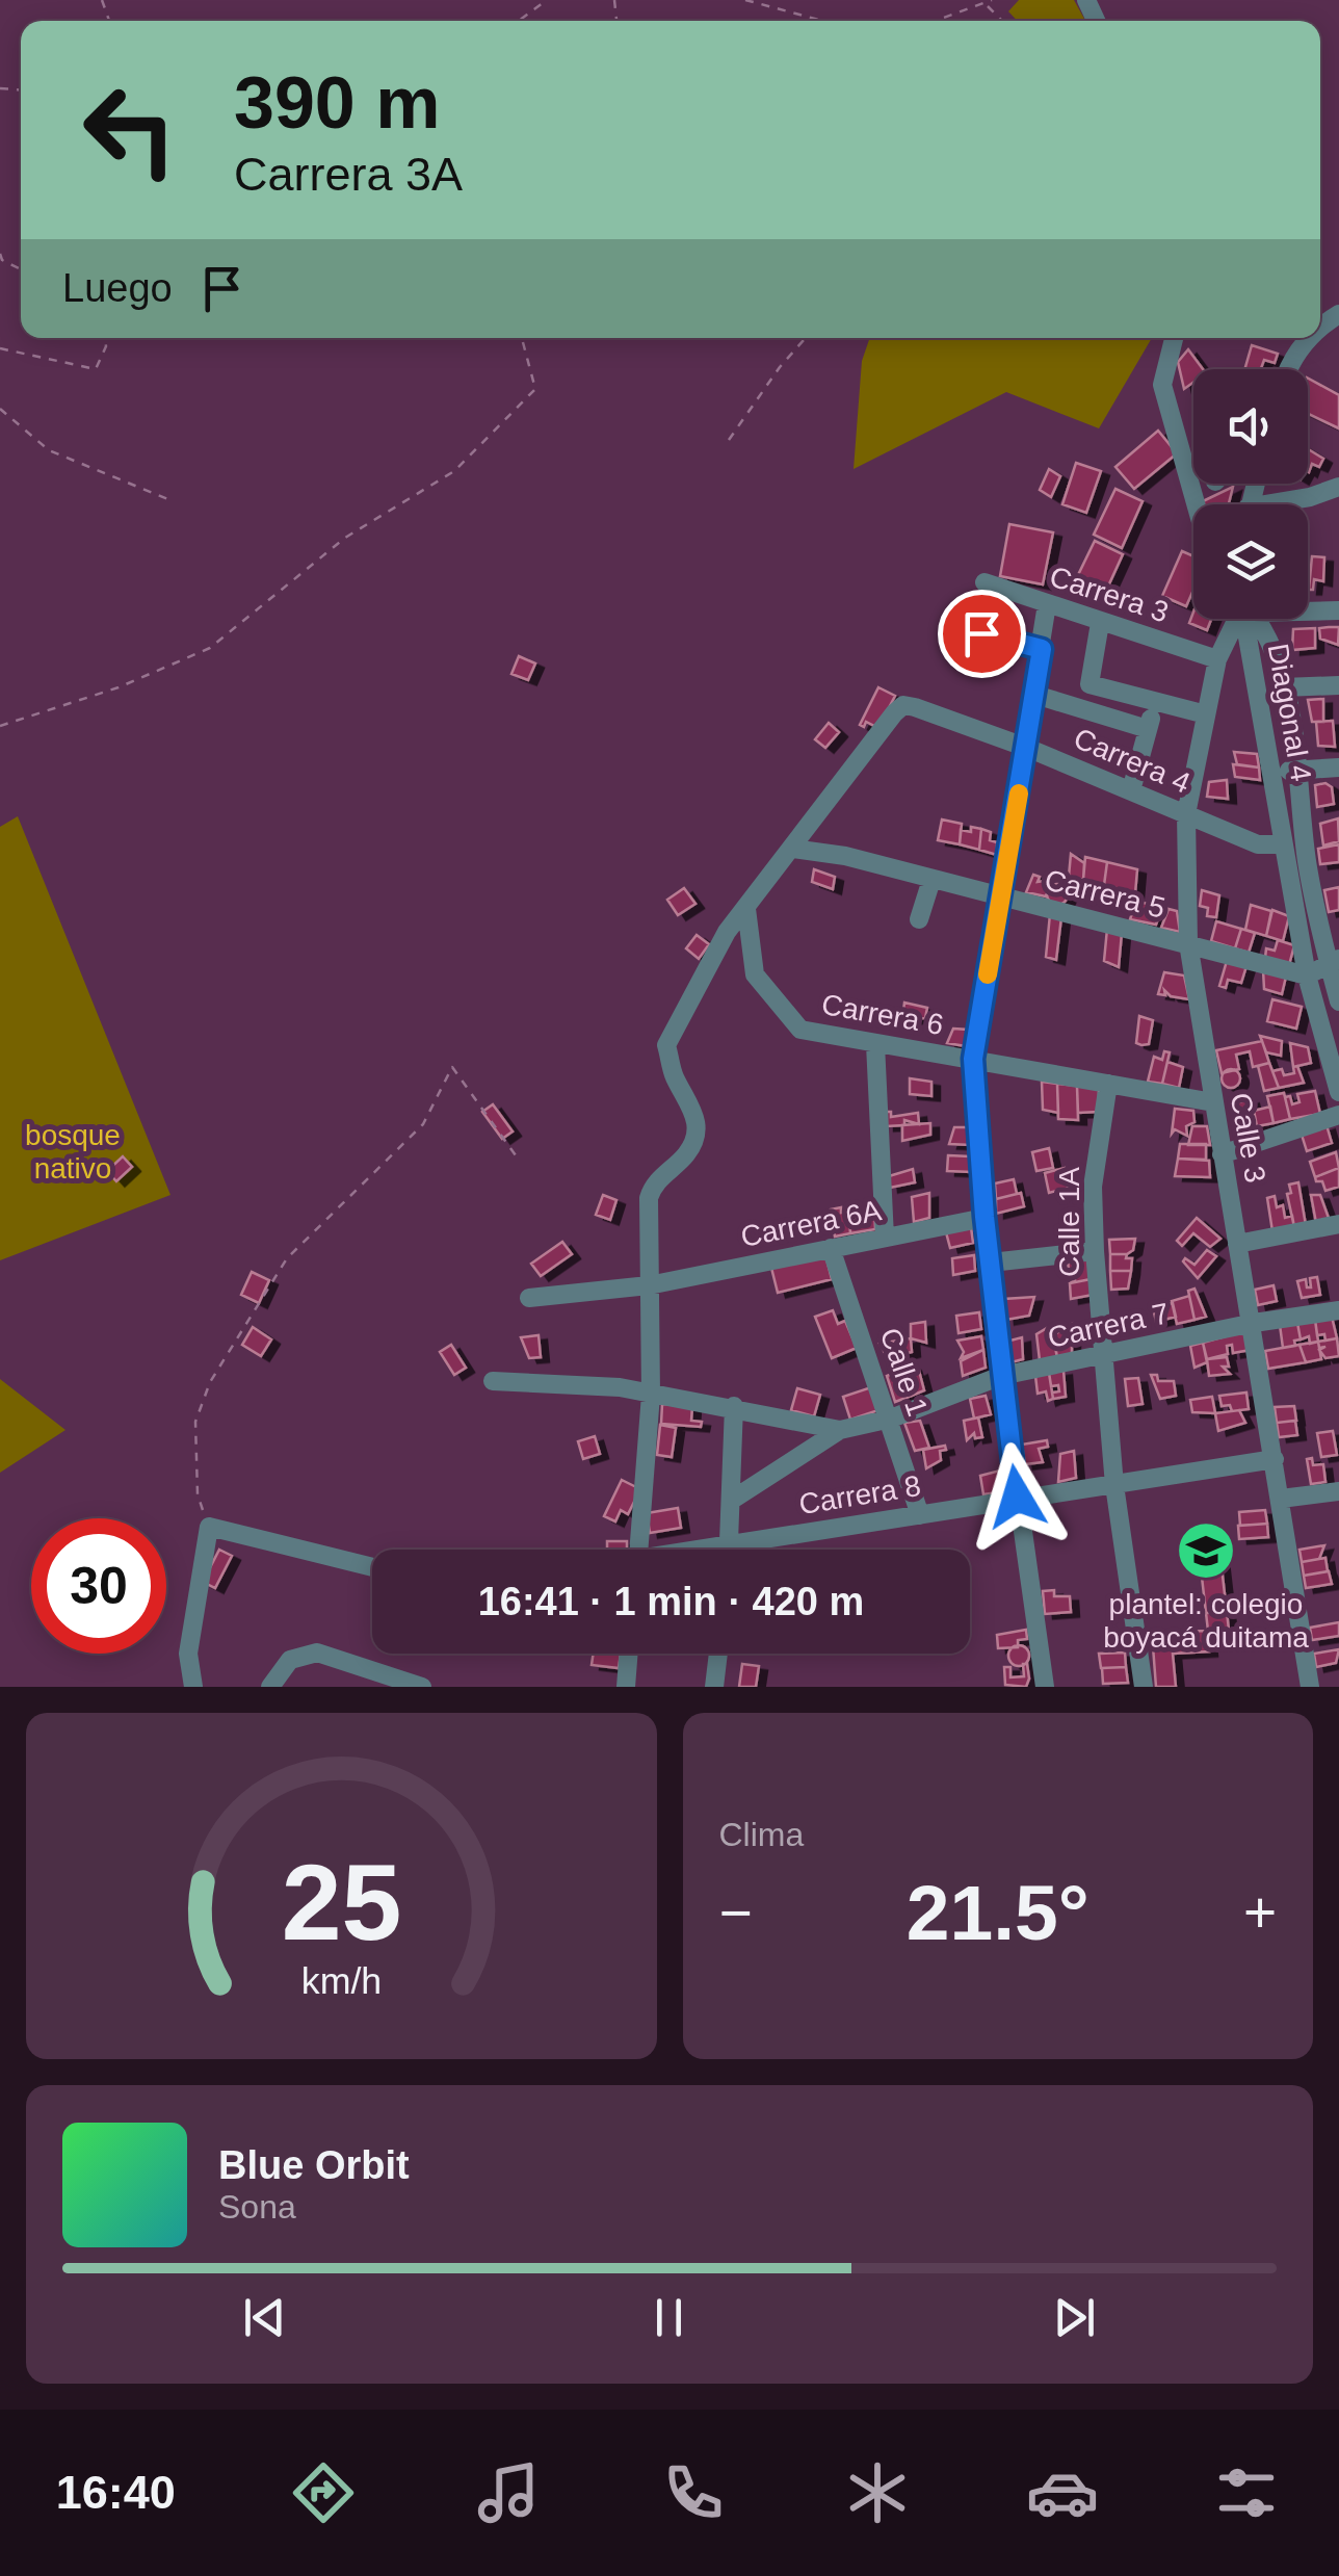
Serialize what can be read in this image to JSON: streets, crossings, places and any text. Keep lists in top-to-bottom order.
{
  "streets": {
    "street": [
      "Carrera 3",
      "Diagonal 4",
      "Carrera 4",
      "Carrera 5",
      "Carrera 6",
      "Calle 3",
      "Calle 1A",
      "Carrera 6A",
      "Carrera 7",
      "Calle 1",
      "Carrera 8"
    ]
  },
  "crossings": [
    ["Carrera 3", "Calle 3"],
    ["Diagonal 4", "Carrera 4"],
    ["Diagonal 4", "Carrera 5"],
    ["Carrera 4", "Carrera 5"],
    ["Carrera 4", "Calle 3"],
    ["Carrera 5", "Calle 3"],
    ["Carrera 6", "Calle 3"],
    ["Carrera 6", "Calle 1A"],
    ["Calle 3", "Carrera 7"],
    ["Calle 3", "Carrera 8"],
    ["Calle 1A", "Carrera 7"],
    ["Calle 1A", "Carrera 8"],
    ["Carrera 6A", "Calle 1"],
    ["Carrera 7", "Calle 1"],
    ["Calle 1", "Carrera 8"]
  ],
  "parks": ["bosque nativo"],
  "places": {
    "school or university": ["plantel: colegio boyacá duitama"]
  },
  "page": {
    "turn": ["390 m", "Carrera 3A"],
    "then": "Luego",
    "limit": "30",
    "trip": "16:41 · 1 min · 420 m",
    "tile": "Clima",
    "heat": ["−", "21.5°", "+"],
    "song": ["Blue Orbit", "Sona"],
    "tabs": "16:40",
    "gauge": ["25", "km/h"]
  }
}
